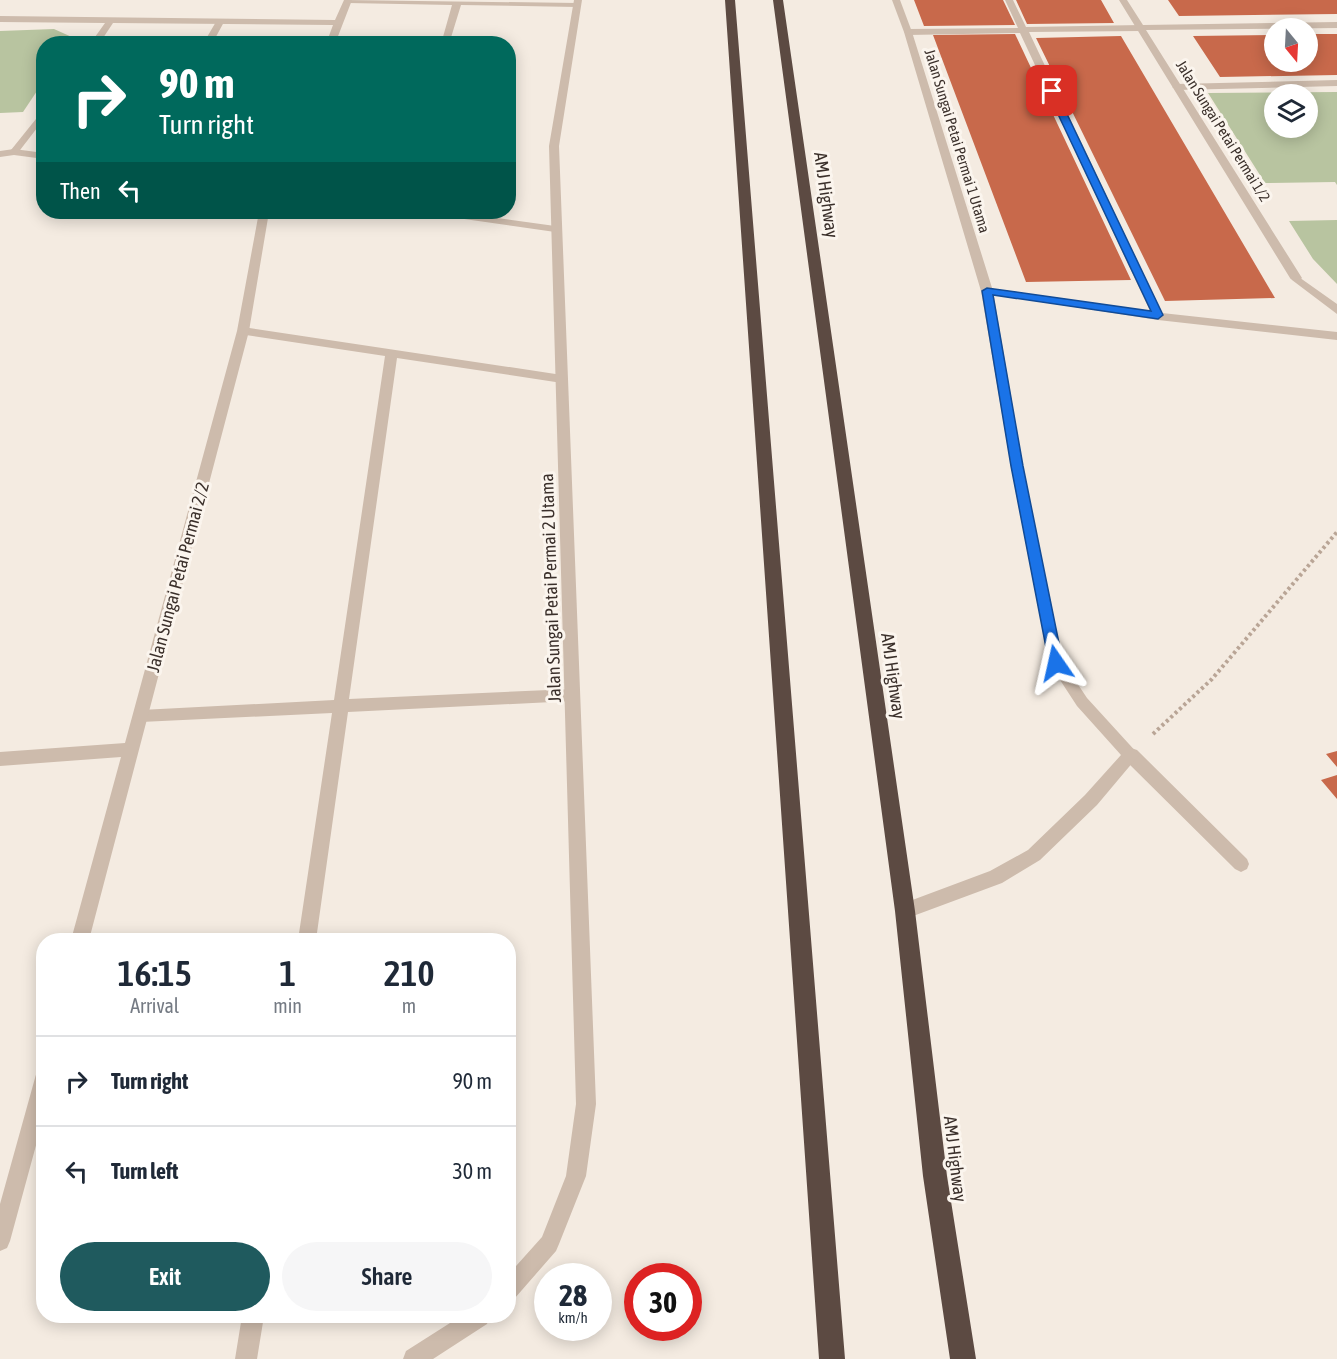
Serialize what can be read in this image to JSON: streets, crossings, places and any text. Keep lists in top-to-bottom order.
{
  "streets": {
    "highway": ["AMJ Highway"],
    "street": [
      "Jalan Sungai Petai Permai 1/2",
      "Jalan Sungai Petai Permai 1 Utama",
      "Jalan Sungai Petai Permai 2/2",
      "Jalan Sungai Petai Permai 2 Utama"
    ]
  },
  "north": "bottom",
  "page": {
    "turn": ["90 m", "Turn right"],
    "then": "Then",
    "eta": [
      "16:15",
      "Arrival",
      "1",
      "min",
      "210",
      "m"
    ],
    "list": [
      {
        "name": "Turn right",
        "value": "90 m"
      },
      {
        "name": "Turn left",
        "value": "30 m"
      }
    ],
    "buttons": ["Exit", "Share"],
    "speed": "28 km/h",
    "limit": "30"
  }
}
